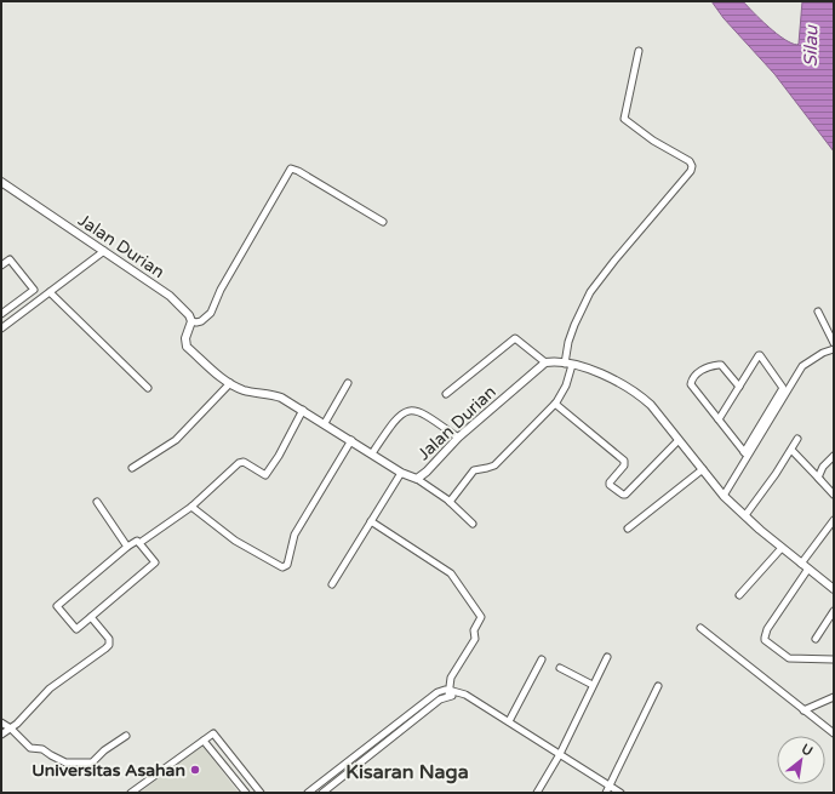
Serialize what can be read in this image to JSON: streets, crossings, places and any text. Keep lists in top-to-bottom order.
{
  "streets": {
    "street": ["Jalan Durian"]
  },
  "districts": ["Kisaran Naga"],
  "water": ["Silau"],
  "places": ["Universitas Asahan"],
  "north": "top right"
}
